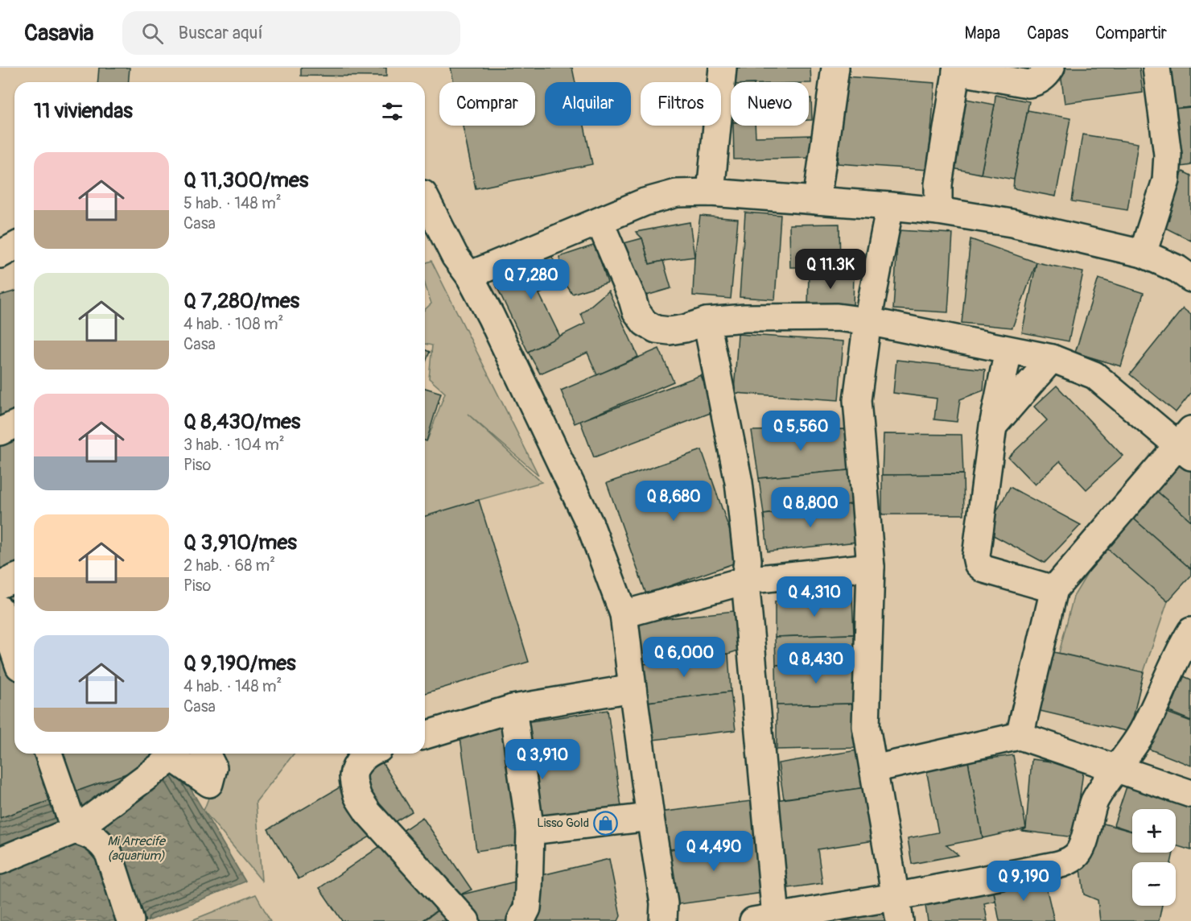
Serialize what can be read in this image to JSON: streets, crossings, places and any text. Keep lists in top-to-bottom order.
{
  "water": ["Mi Arrecife (aquarium)"],
  "places": {
    "shop": ["Lisso Gold"]
  },
  "page": {
    "header": "Casavia",
    "search": "Buscar aquí",
    "nav": ["Mapa", "Capas", "Compartir"],
    "chip": [
      "Comprar",
      "Alquilar",
      "Filtros",
      "Nuevo"
    ],
    "heading": "11 viviendas",
    "list": [
      {
        "name": "Q 11,300/mes",
        "note": "5 hab. · 148 m² · Casa"
      },
      {
        "name": "Q 7,280/mes",
        "note": "4 hab. · 108 m² · Casa"
      },
      {
        "name": "Q 8,430/mes",
        "note": "3 hab. · 104 m² · Piso"
      },
      {
        "name": "Q 3,910/mes",
        "note": "2 hab. · 68 m² · Piso"
      },
      {
        "name": "Q 9,190/mes",
        "note": "4 hab. · 148 m² · Casa"
      }
    ],
    "price": [
      "Q 11.3K",
      "Q 7,280",
      "Q 5,560",
      "Q 8,680",
      "Q 8,800",
      "Q 4,310",
      "Q 6,000",
      "Q 8,430",
      "Q 3,910",
      "Q 4,490",
      "Q 9,190"
    ],
    "map_buttons": ["+", "−"]
  }
}
